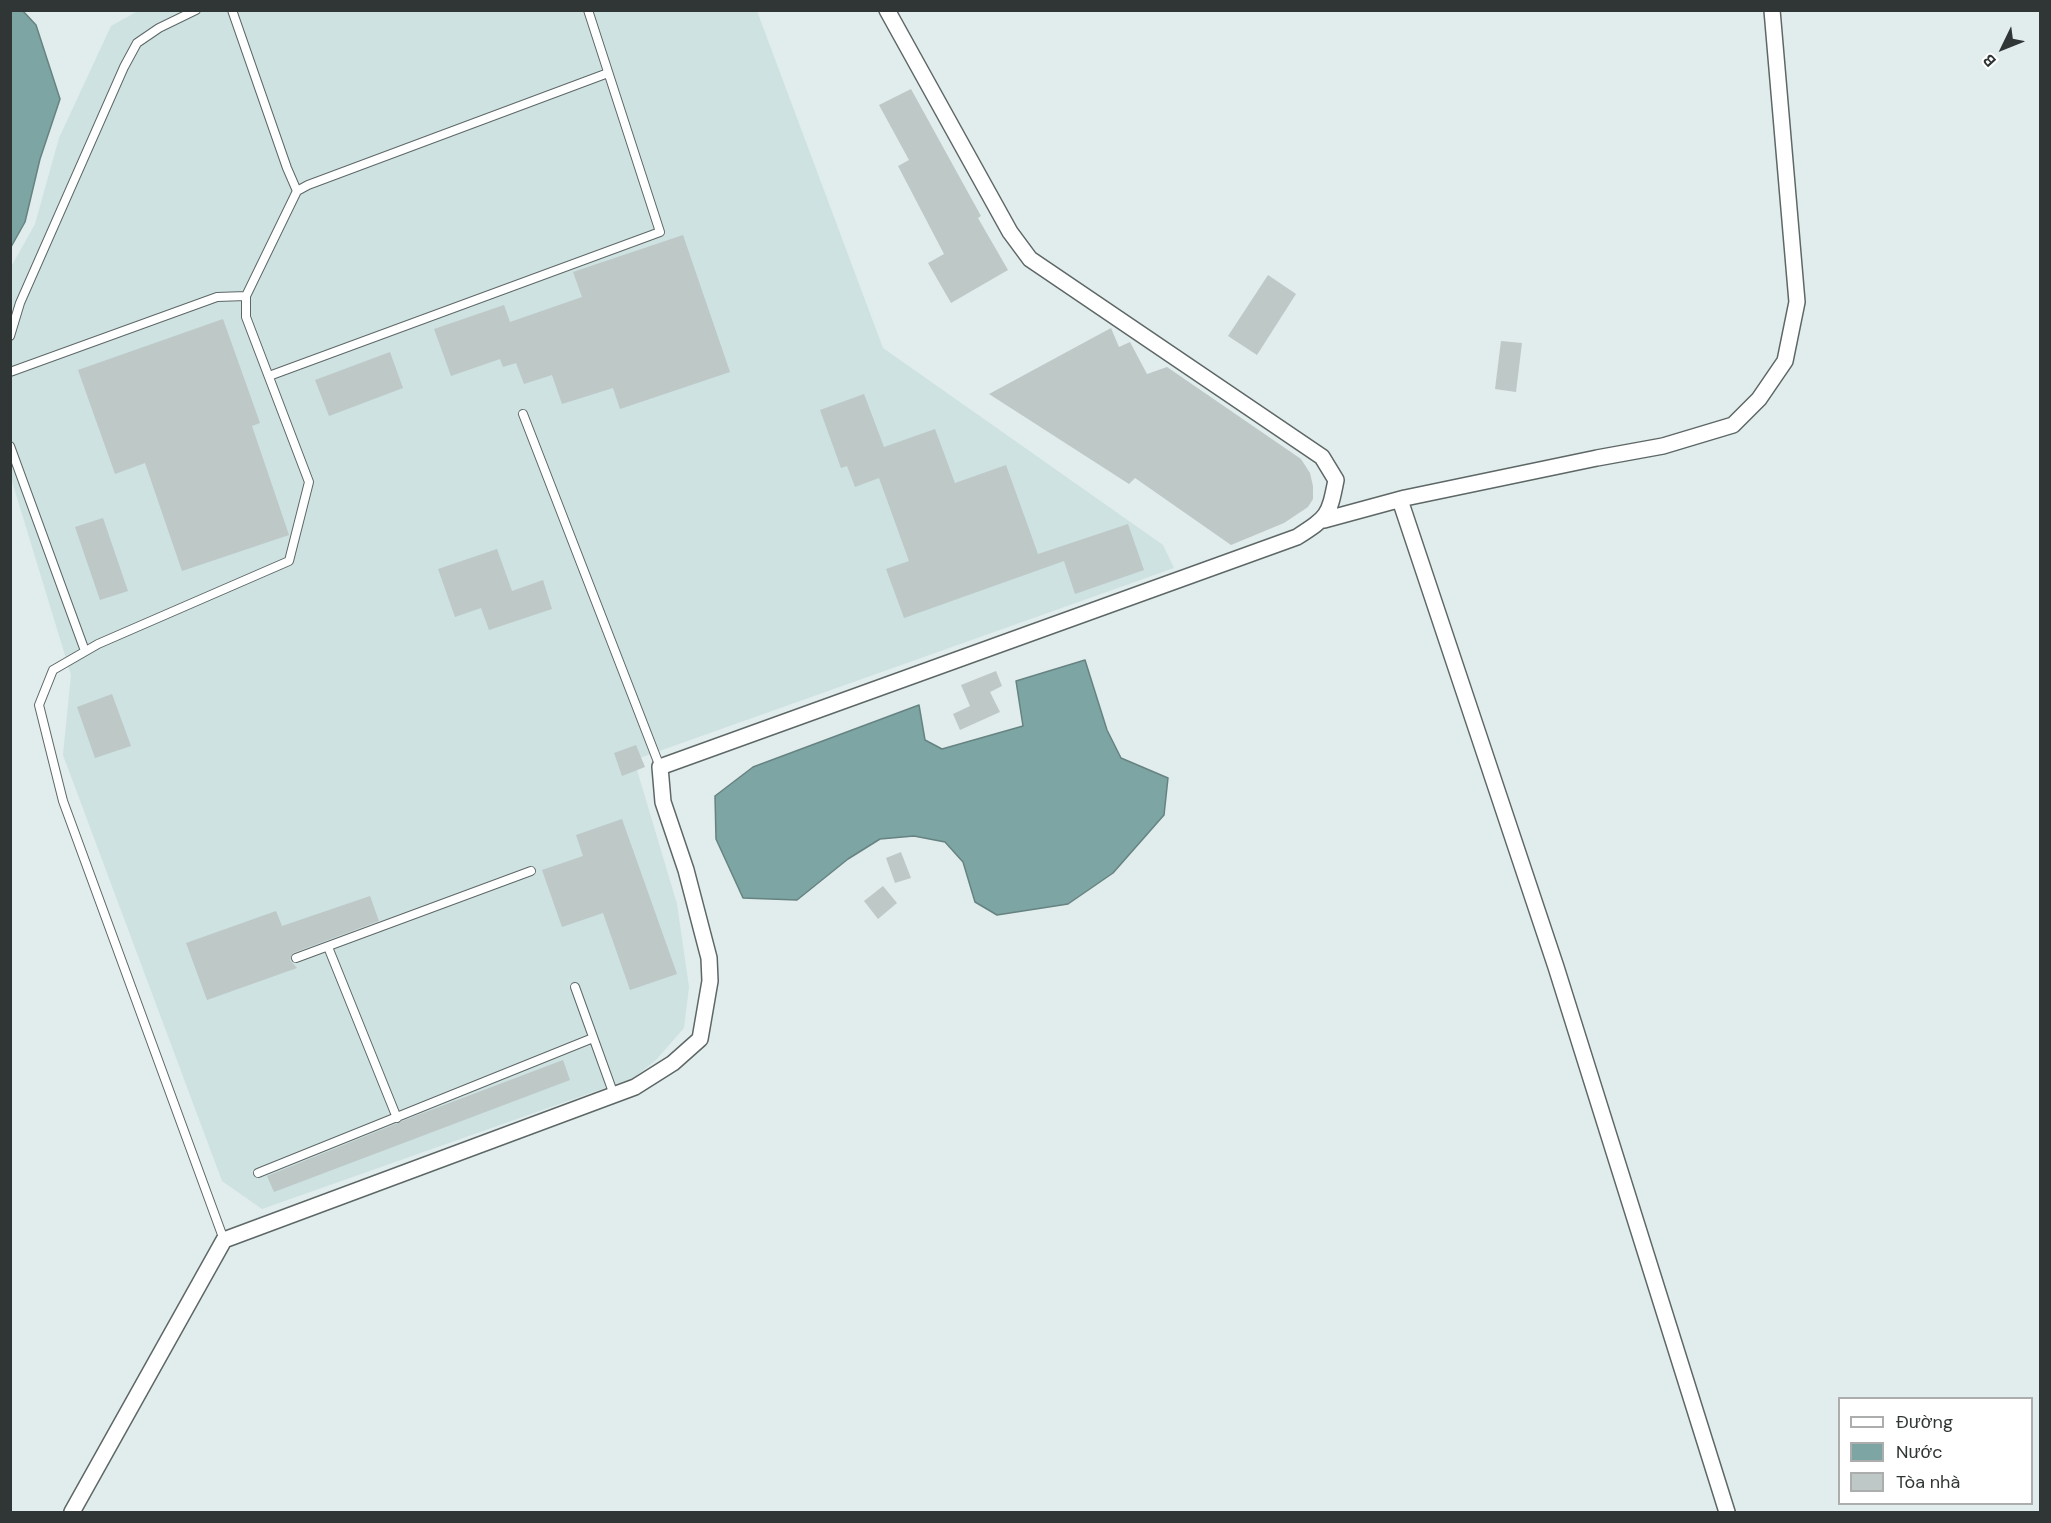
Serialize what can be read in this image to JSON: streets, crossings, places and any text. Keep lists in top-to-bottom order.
{
  "legend": ["Đường", "Nước", "Tòa nhà"],
  "north": "bottom left"
}
